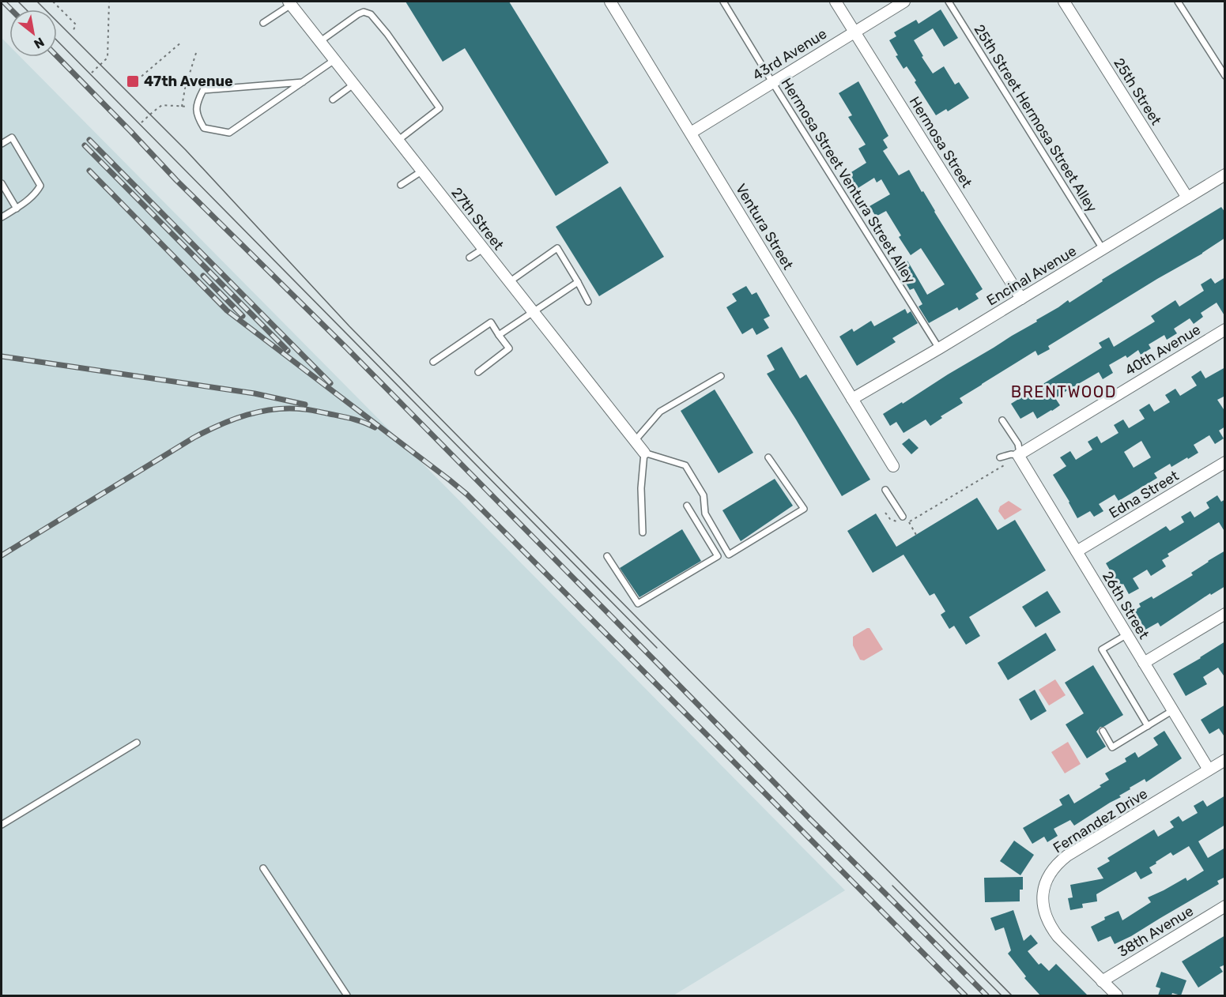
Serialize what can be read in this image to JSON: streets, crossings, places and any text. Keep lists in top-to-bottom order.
{
  "streets": {
    "street": [
      "43rd Avenue",
      "25th Street",
      "Hermosa Street",
      "27th Street",
      "Ventura Street",
      "Encinal Avenue",
      "40th Avenue",
      "Edna Street",
      "26th Street",
      "Fernandez Drive",
      "38th Avenue"
    ],
    "lane": ["25th Street Hermosa Street Alley", "Hermosa Street Ventura Street Alley"]
  },
  "crossings": [
    ["43rd Avenue", "Hermosa Street"],
    ["43rd Avenue", "Hermosa Street Ventura Street Alley"],
    ["43rd Avenue", "Ventura Street"],
    ["25th Street", "Encinal Avenue"],
    ["25th Street Hermosa Street Alley", "Encinal Avenue"],
    ["Hermosa Street", "Encinal Avenue"],
    ["Hermosa Street Ventura Street Alley", "Encinal Avenue"],
    ["Ventura Street", "Encinal Avenue"],
    ["40th Avenue", "26th Street"],
    ["Edna Street", "26th Street"],
    ["26th Street", "Fernandez Drive"],
    ["Fernandez Drive", "38th Avenue"]
  ],
  "districts": ["BRENTWOOD"],
  "places": {
    "transit": ["47th Avenue"]
  },
  "north": "bottom right"
}
